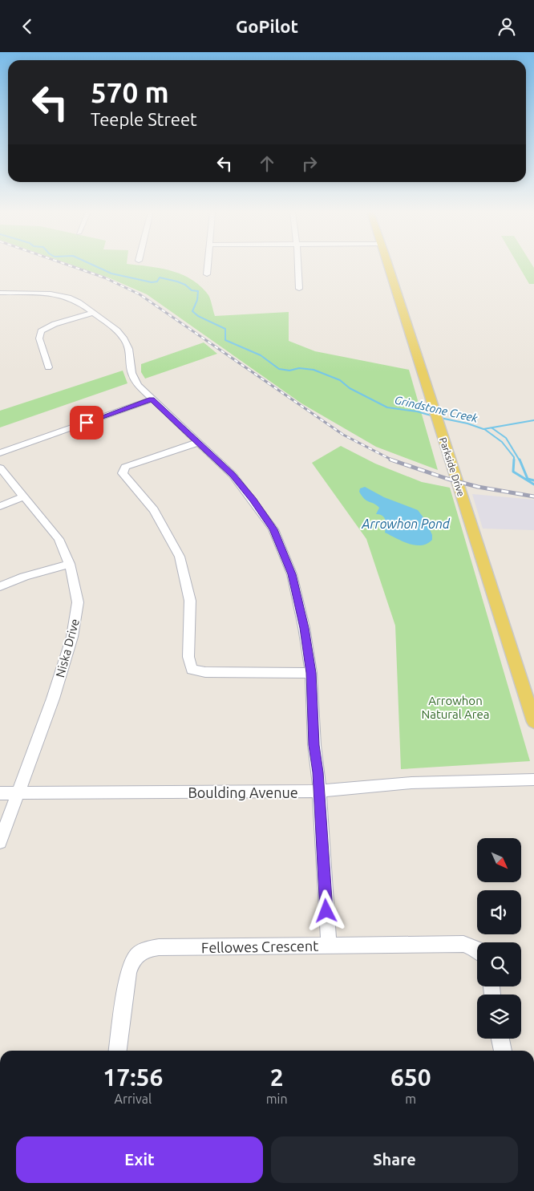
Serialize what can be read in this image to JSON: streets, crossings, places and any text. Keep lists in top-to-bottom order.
{
  "streets": {
    "main road": ["Parkside Drive"],
    "street": ["Niska Drive", "Boulding Avenue", "Fellowes Crescent"]
  },
  "crossings": [
    ["Niska Drive", "Boulding Avenue"]
  ],
  "water": ["Grindstone Creek", "Arrowhon Pond"],
  "parks": ["Arrowhon Natural Area"],
  "north": "bottom right",
  "page": {
    "header": "GoPilot",
    "turn": ["570 m", "Teeple Street"],
    "eta": [
      "17:56",
      "Arrival",
      "2",
      "min",
      "650",
      "m"
    ],
    "buttons": ["Exit", "Share"]
  }
}
